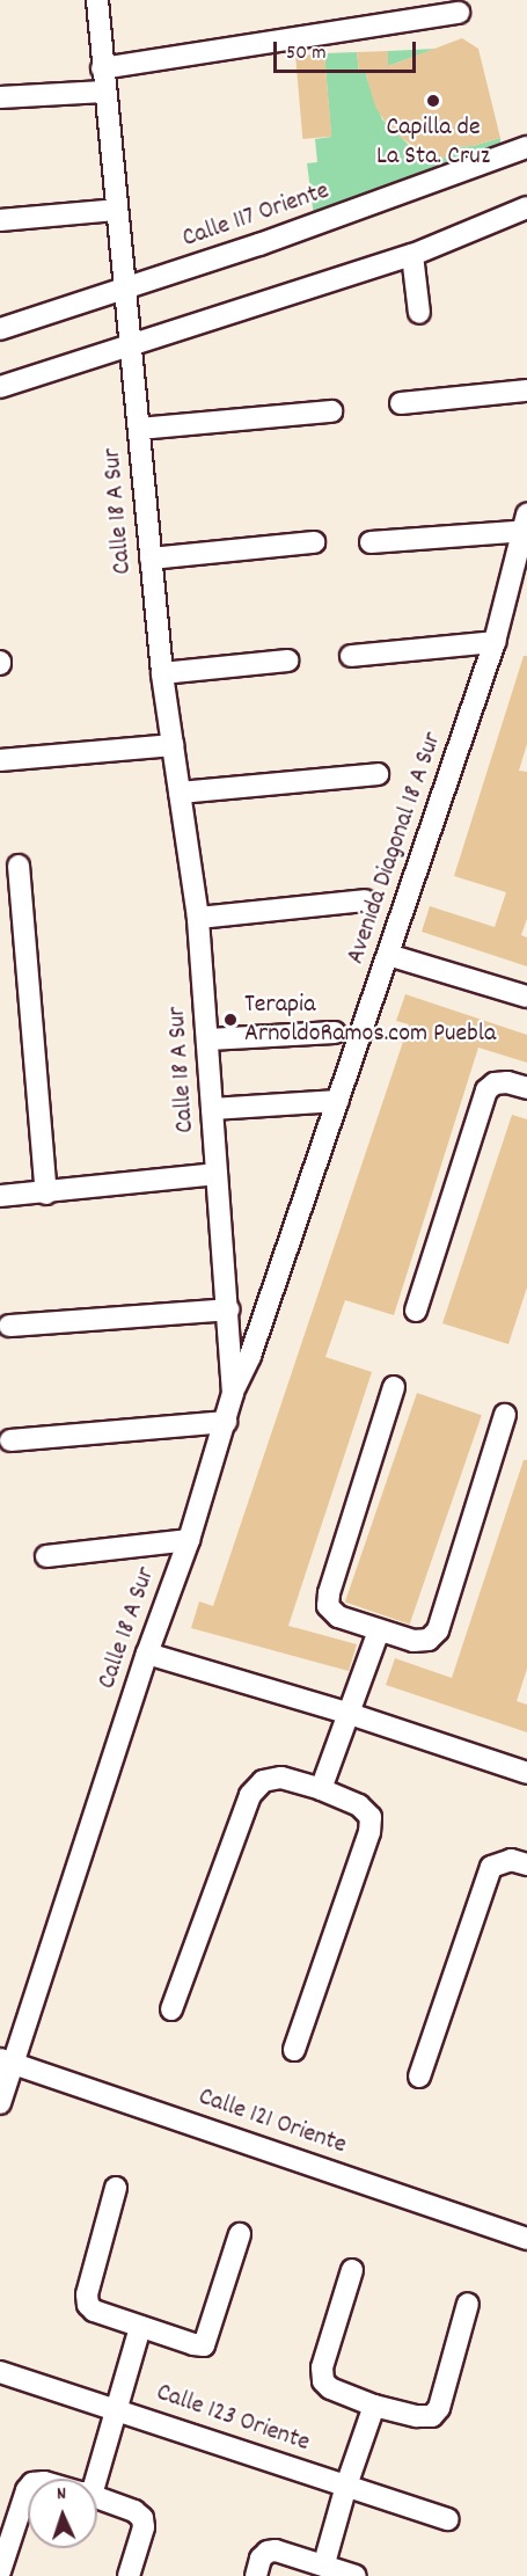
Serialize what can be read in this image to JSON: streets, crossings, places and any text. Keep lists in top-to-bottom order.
{
  "streets": {
    "street": [
      "Calle 117 Oriente",
      "Calle 18 A Sur",
      "Avenida Diagonal 18 A Sur",
      "Calle 121 Oriente",
      "Calle 123 Oriente"
    ]
  },
  "crossings": [
    ["Calle 117 Oriente", "Calle 18 A Sur"],
    ["Calle 18 A Sur", "Avenida Diagonal 18 A Sur"],
    ["Calle 18 A Sur", "Calle 121 Oriente"]
  ],
  "places": ["Capilla de La Sta. Cruz", "Terapia ArnoldoRamos.com Puebla"],
  "scale_bar": "50 m",
  "north": "top"
}
